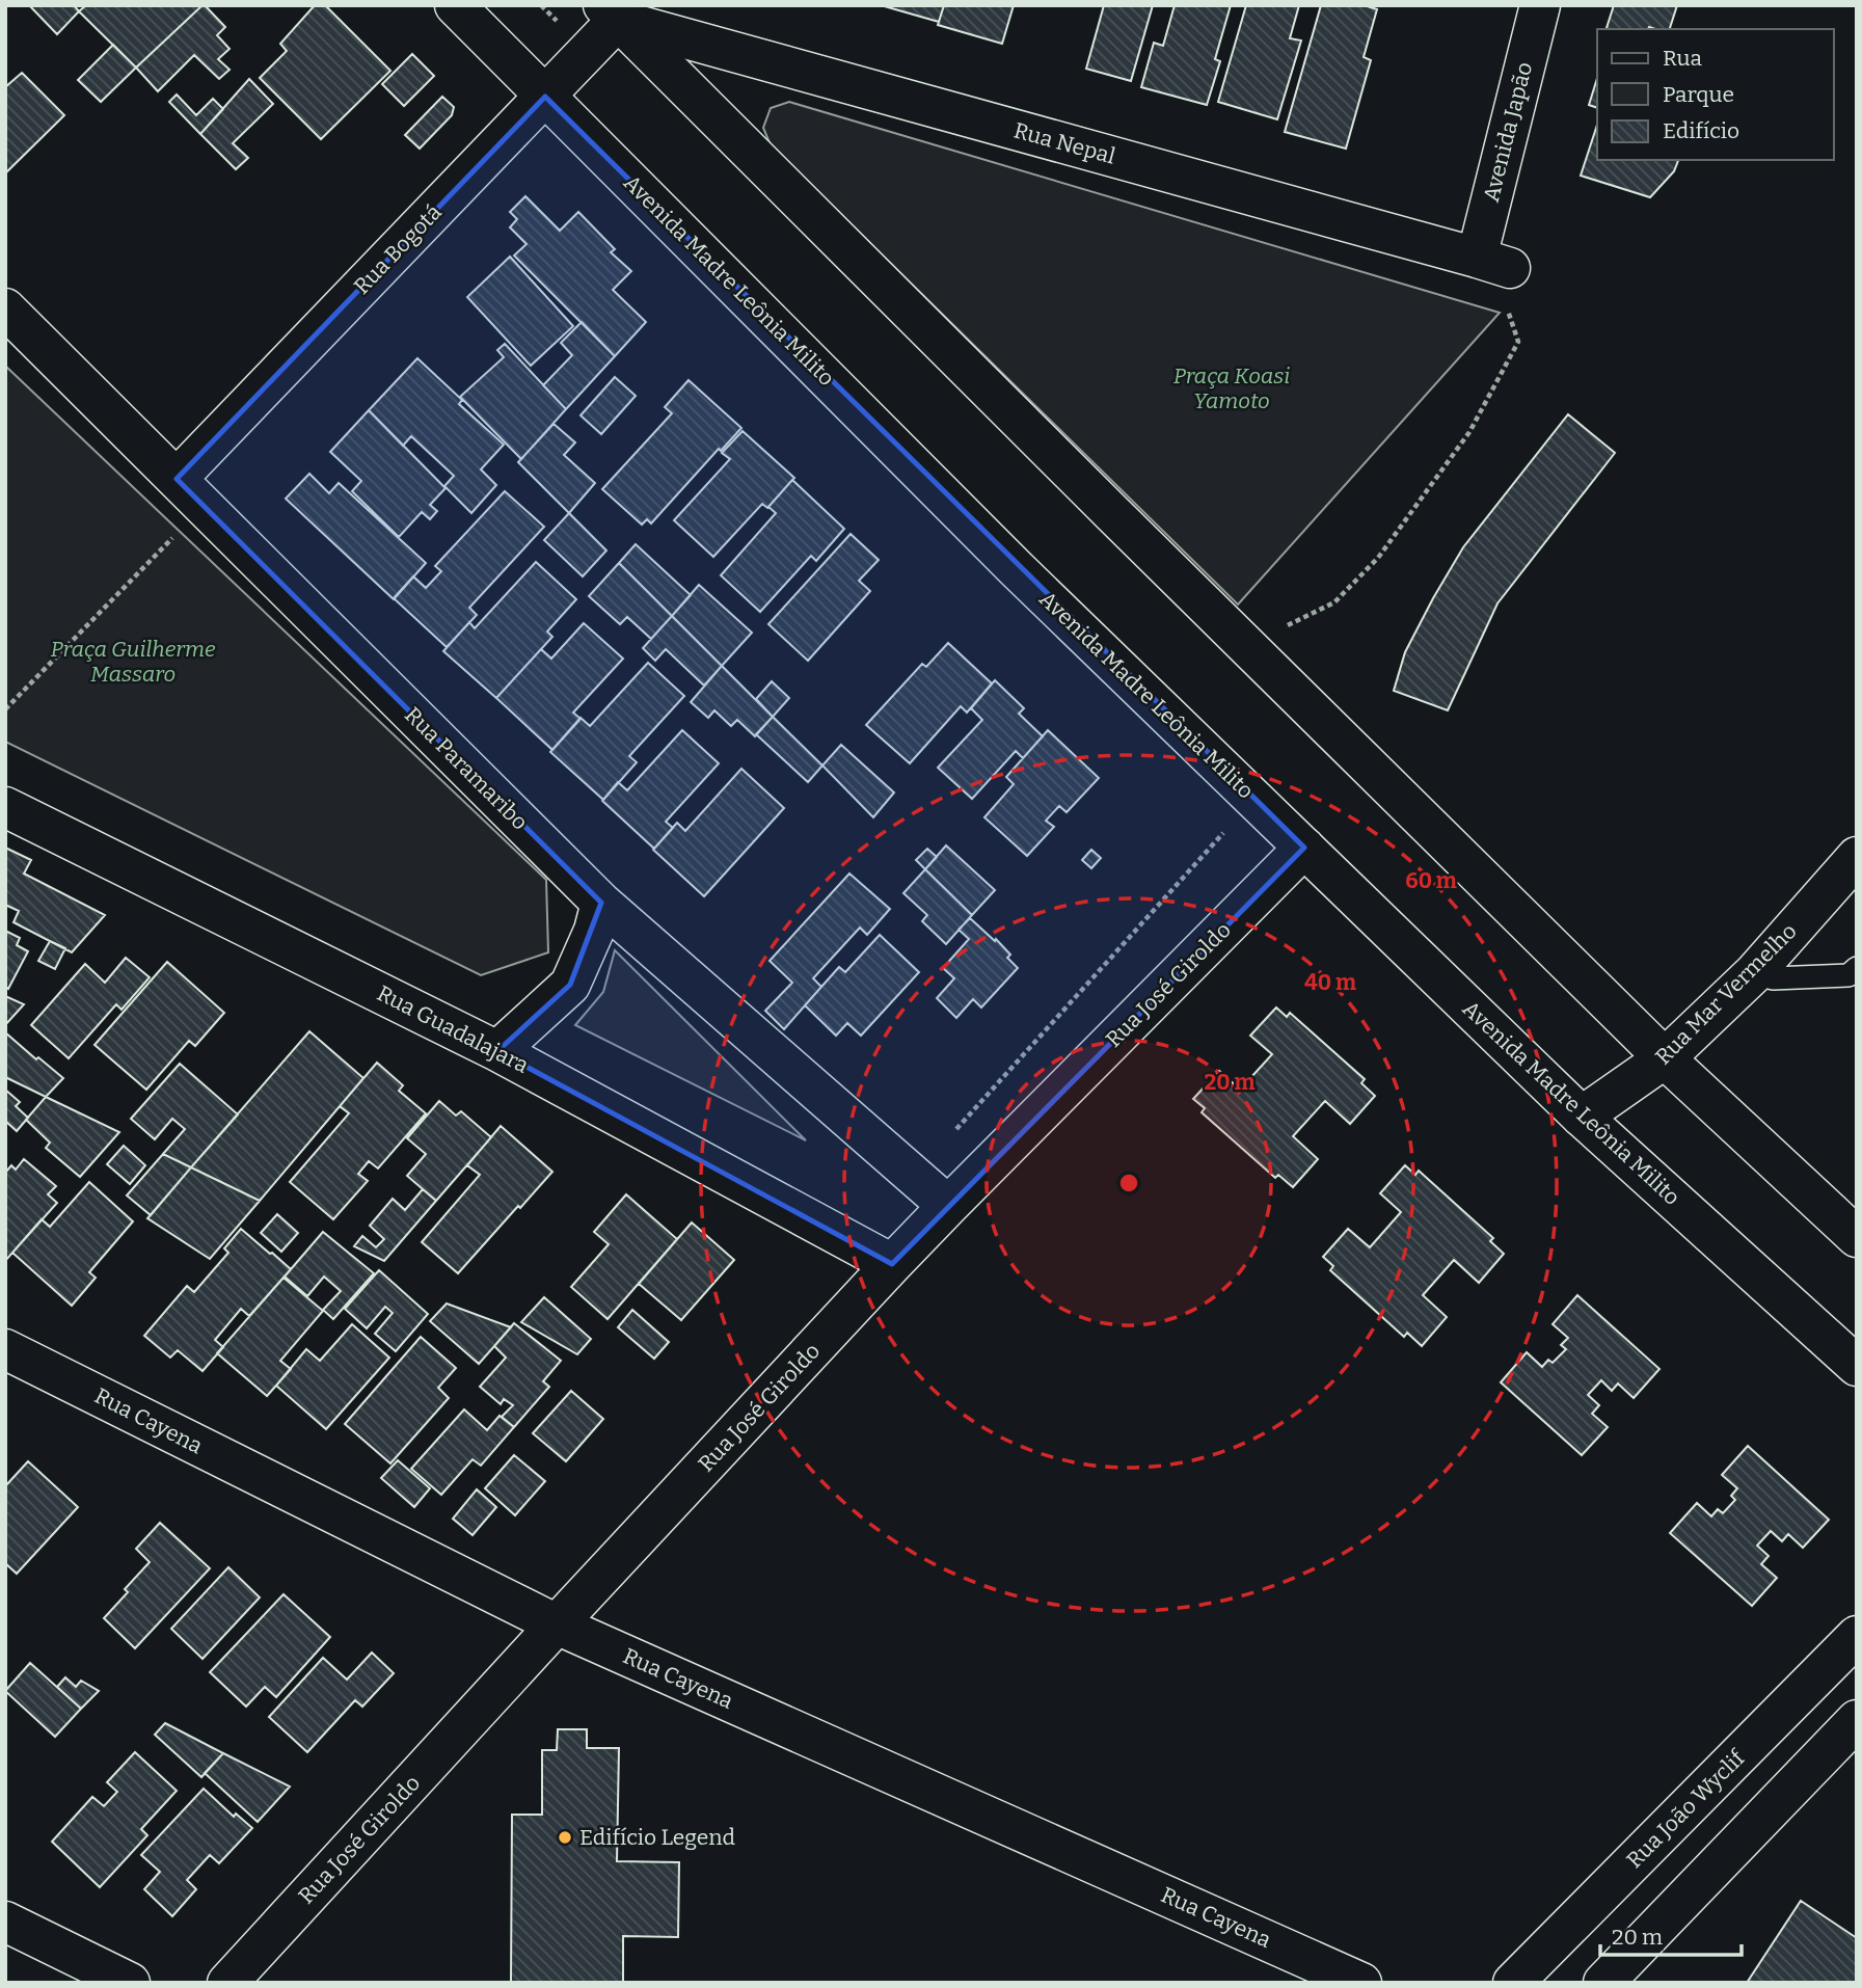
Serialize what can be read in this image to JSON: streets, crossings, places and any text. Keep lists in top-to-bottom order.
{
  "streets": {
    "street": [
      "Avenida Japão",
      "Rua Nepal",
      "Rua Bogotá",
      "Avenida Madre Leônia Milito",
      "Rua Paramaribo",
      "Rua José Giroldo",
      "Rua Mar Vermelho",
      "Rua Guadalajara",
      "Rua Cayena",
      "Rua João Wyclif"
    ]
  },
  "crossings": [
    ["Avenida Japão", "Rua Nepal"],
    ["Rua Nepal", "Rua Bogotá"],
    ["Rua Bogotá", "Avenida Madre Leônia Milito"],
    ["Rua Bogotá", "Rua Paramaribo"],
    ["Avenida Madre Leônia Milito", "Rua José Giroldo"],
    ["Avenida Madre Leônia Milito", "Rua Mar Vermelho"],
    ["Rua Paramaribo", "Rua José Giroldo"],
    ["Rua José Giroldo", "Rua Guadalajara"],
    ["Rua José Giroldo", "Rua Cayena"]
  ],
  "parks": ["Praça Koasi Yamoto", "Praça Guilherme Massaro"],
  "places": ["Edifício Legend"],
  "legend": ["Rua", "Parque", "Edifício"],
  "scale_bar": "20 m",
  "rings": ["60 m", "40 m", "20 m"]
}
